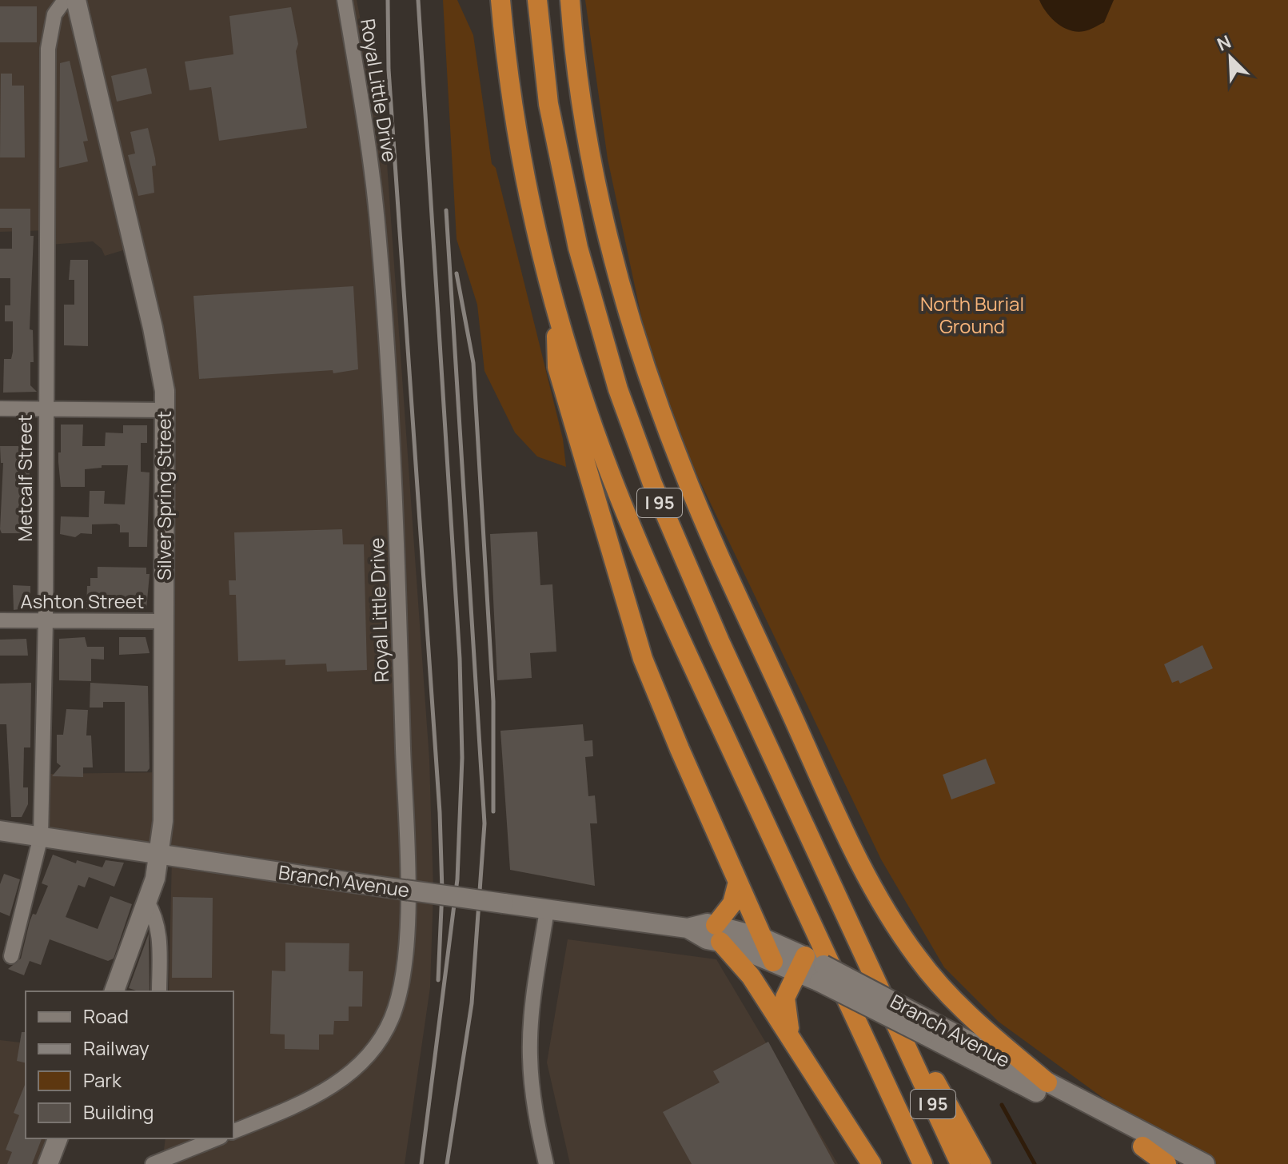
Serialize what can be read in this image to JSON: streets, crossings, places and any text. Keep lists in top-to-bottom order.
{
  "streets": {
    "highway": ["I 95"],
    "main road": ["Silver Spring Street", "Branch Avenue"],
    "street": ["Royal Little Drive", "Metcalf Street", "Ashton Street"]
  },
  "crossings": [
    ["Metcalf Street", "Ashton Street"],
    ["Metcalf Street", "Branch Avenue"],
    ["Silver Spring Street", "Ashton Street"],
    ["Silver Spring Street", "Branch Avenue"]
  ],
  "parks": ["North Burial Ground"],
  "legend": [
    "Road",
    "Railway",
    "Park",
    "Building"
  ],
  "north": "top left"
}
